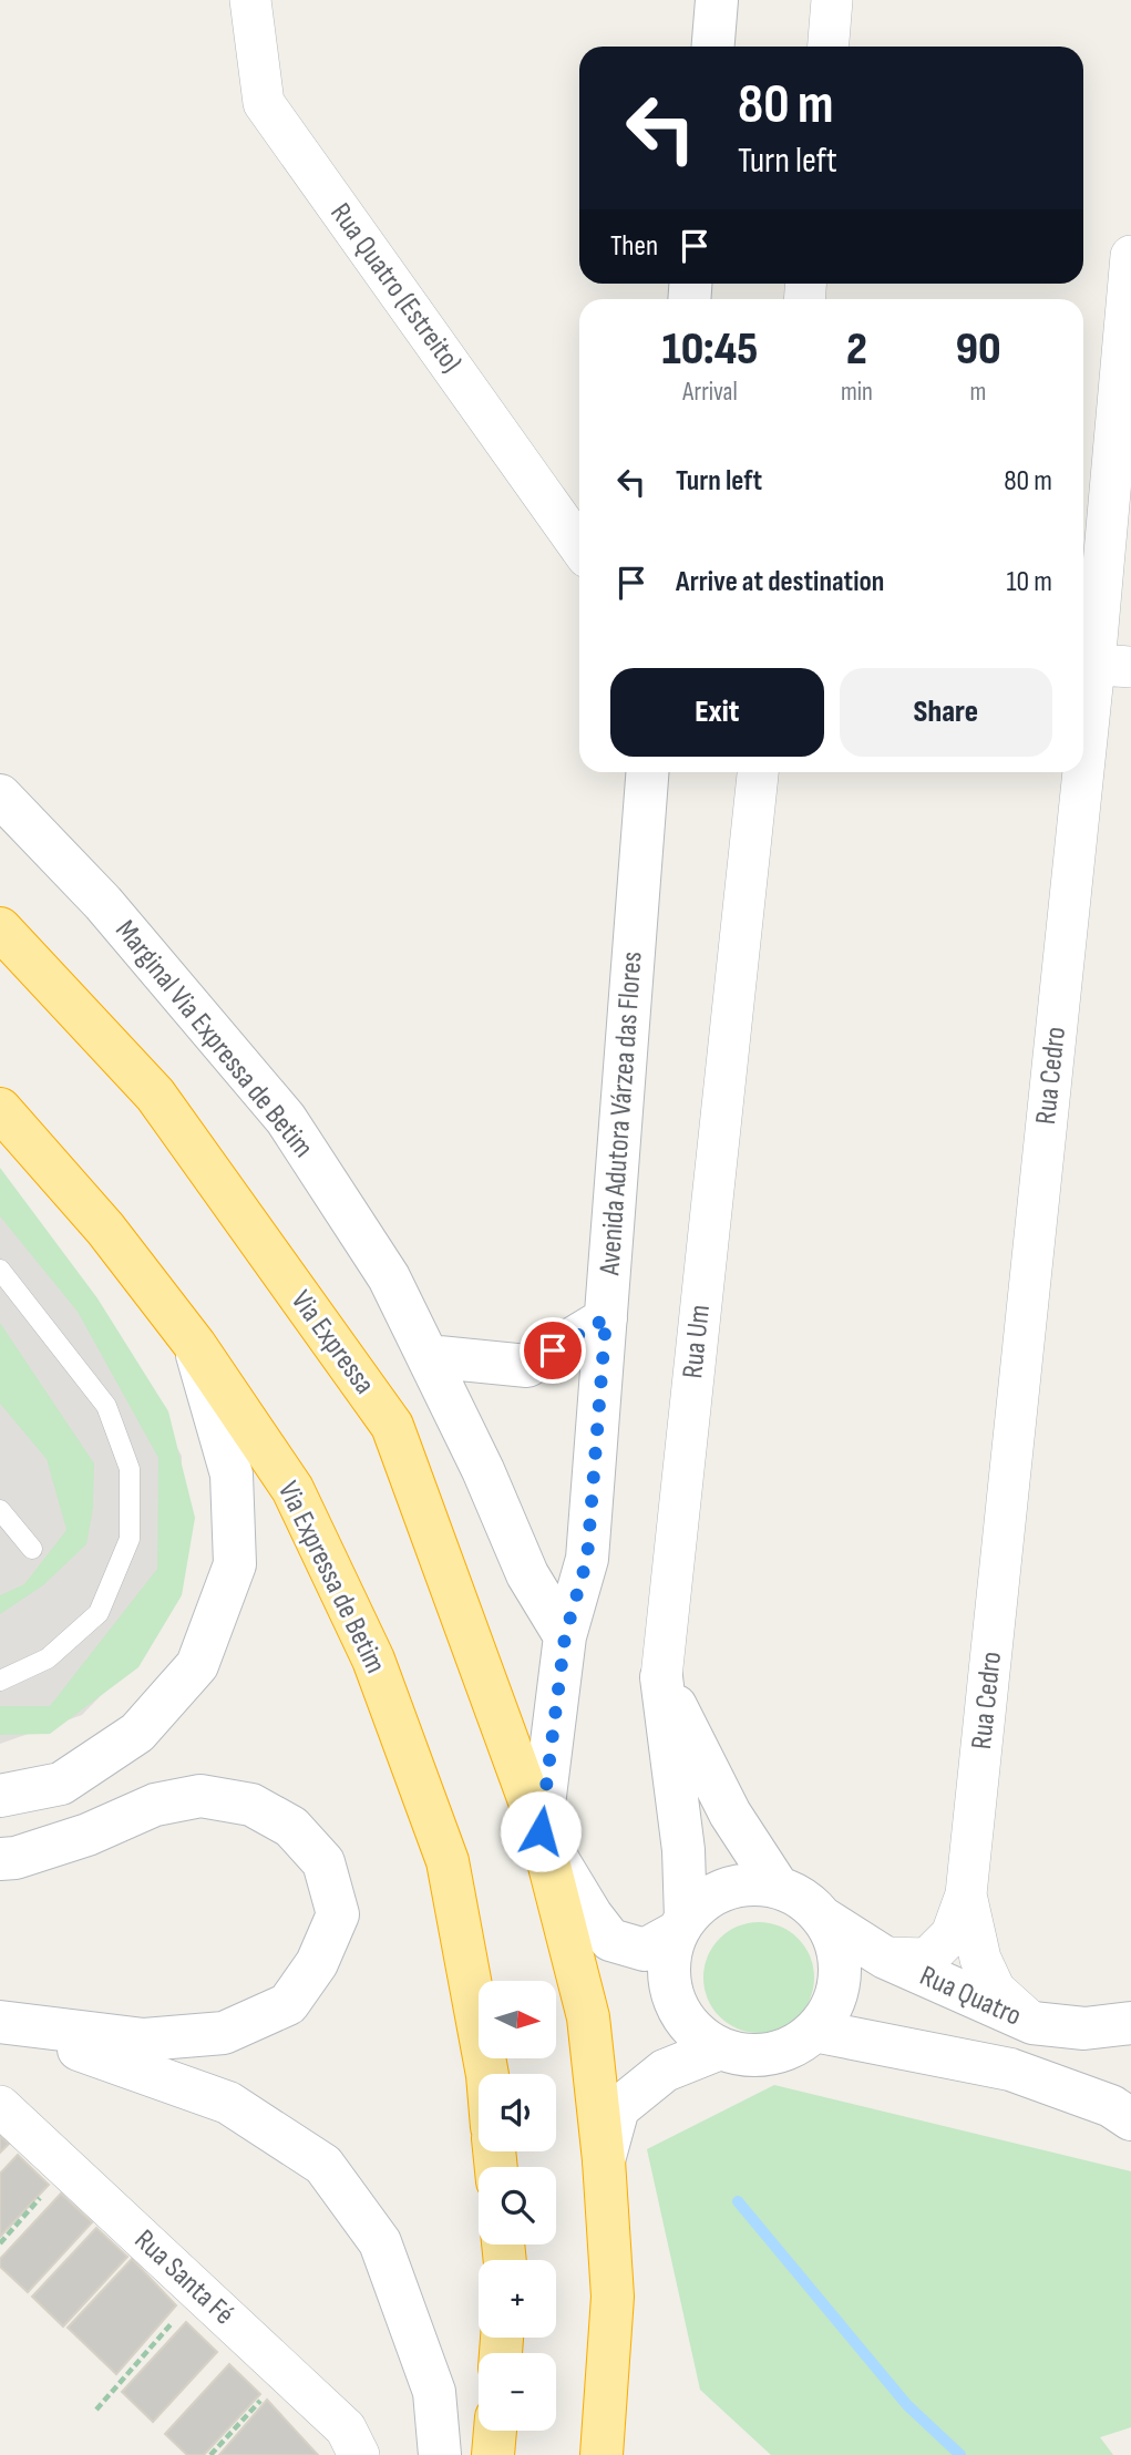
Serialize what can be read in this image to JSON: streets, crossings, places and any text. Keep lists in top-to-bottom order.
{
  "streets": {
    "highway": ["Via Expressa", "Via Expressa de Betim"],
    "street": [
      "Rua Quatro (Estreito)",
      "Marginal Via Expressa de Betim",
      "Rua Cedro",
      "Avenida Adutora Várzea das Flores",
      "Rua Um",
      "Rua Quatro",
      "Rua Santa Fé"
    ]
  },
  "crossings": [
    ["Marginal Via Expressa de Betim", "Avenida Adutora Várzea das Flores"],
    ["Rua Cedro", "Rua Quatro"],
    ["Avenida Adutora Várzea das Flores", "Via Expressa"],
    ["Rua Um", "Rua Quatro"]
  ],
  "north": "right",
  "page": {
    "turn": ["80 m", "Turn left"],
    "then": "Then",
    "eta": [
      "10:45",
      "Arrival",
      "2",
      "min",
      "90",
      "m"
    ],
    "list": [
      {
        "name": "Turn left",
        "value": "80 m"
      },
      {
        "name": "Arrive at destination",
        "value": "10 m"
      }
    ],
    "buttons": ["Exit", "Share"],
    "map_buttons": ["+", "−"]
  }
}
